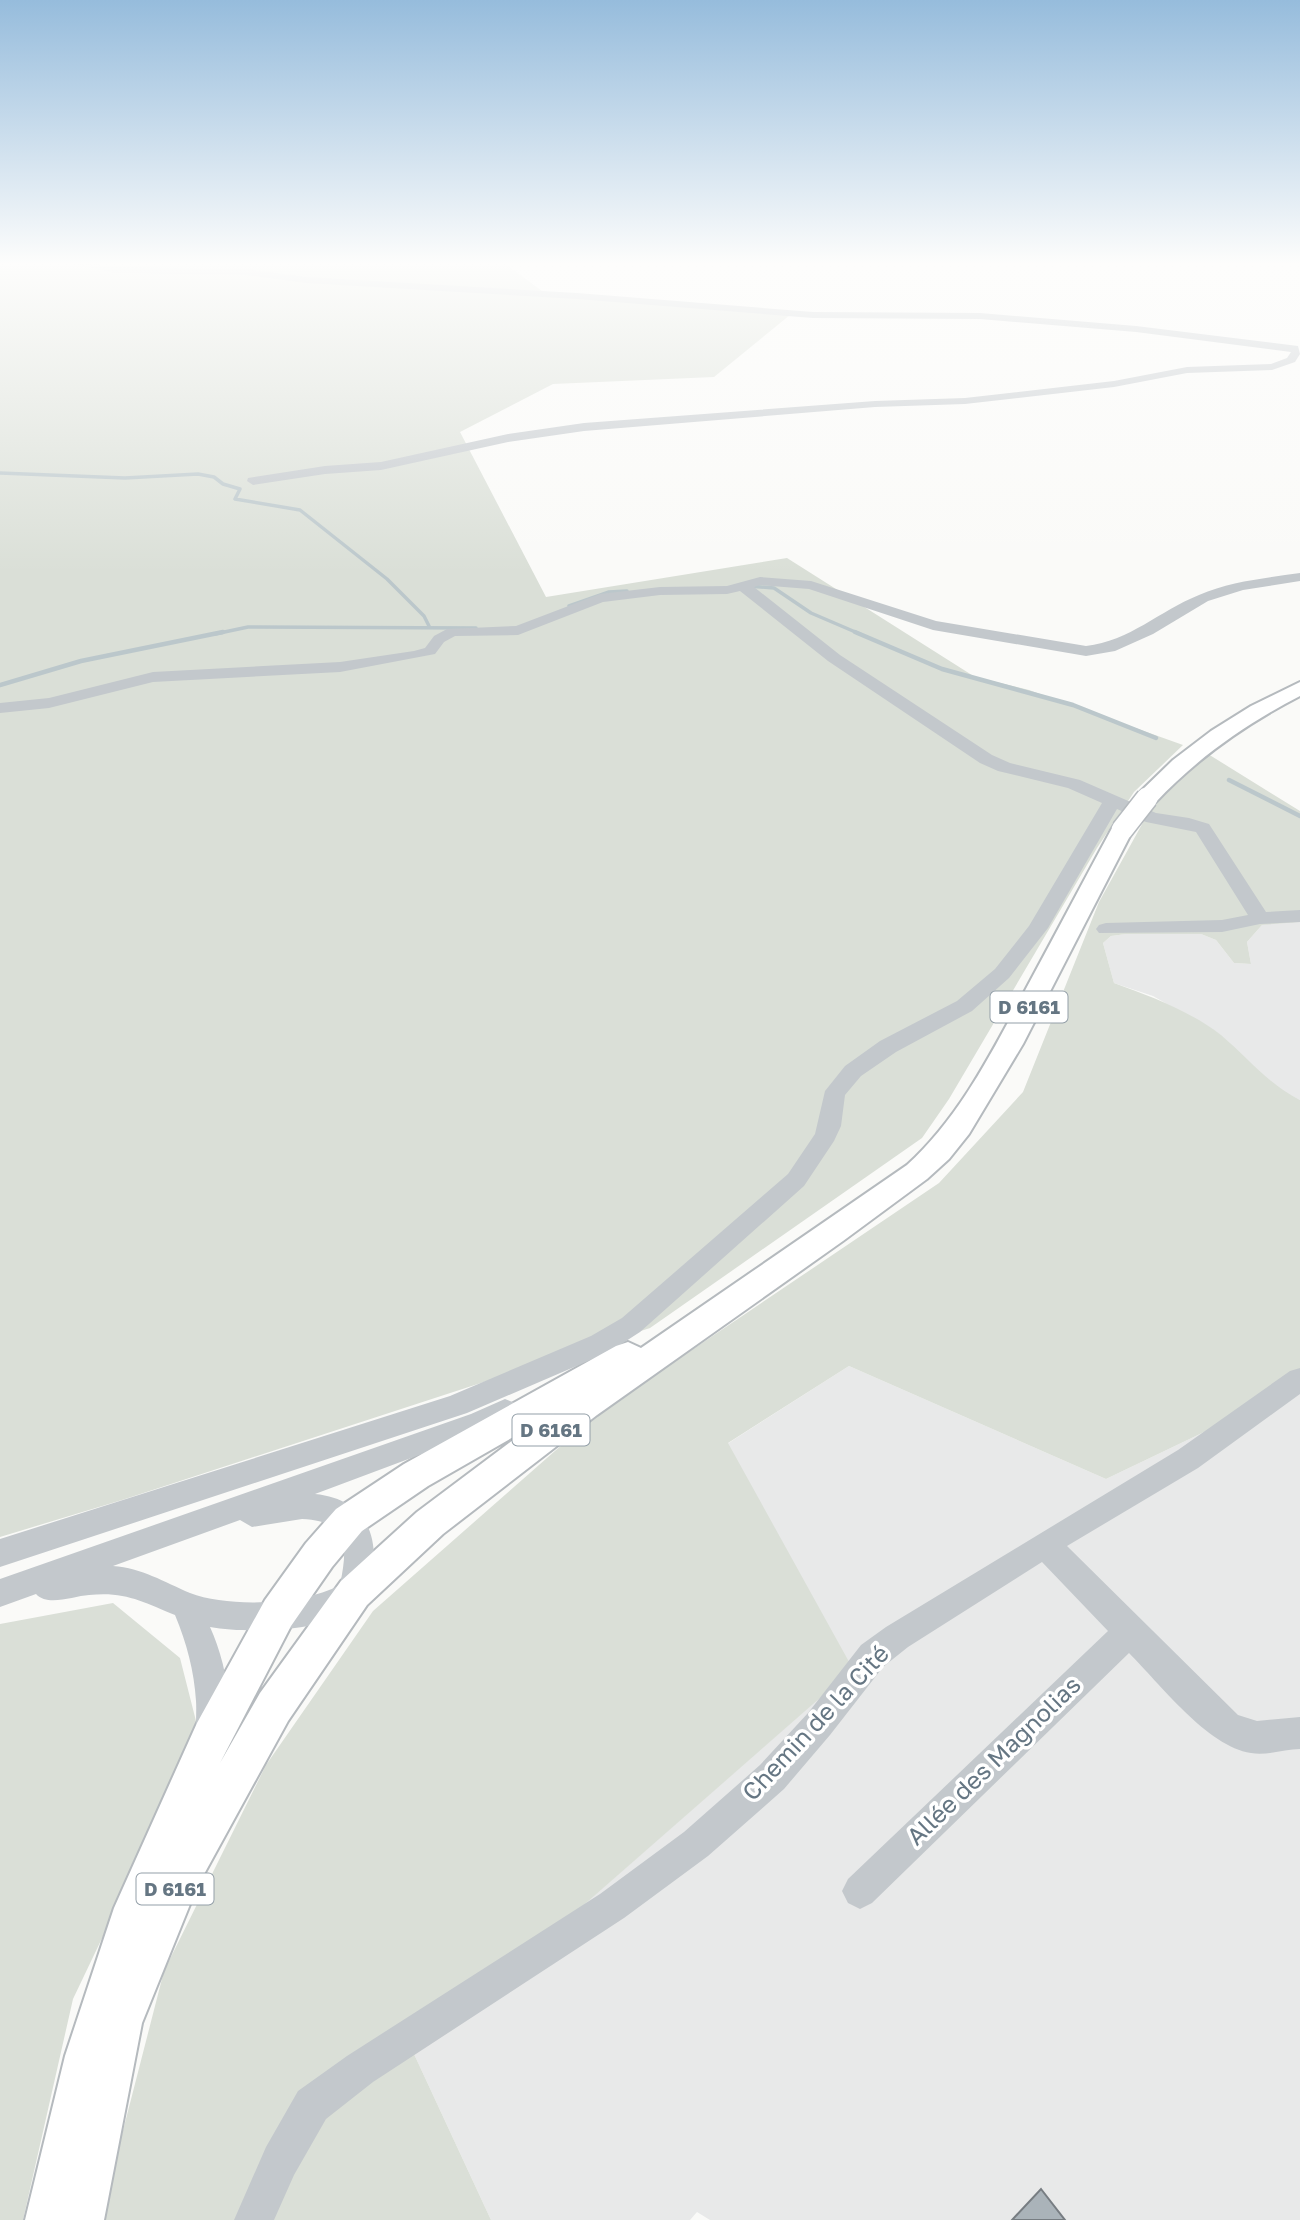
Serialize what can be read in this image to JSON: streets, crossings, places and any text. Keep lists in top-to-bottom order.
{
  "streets": {
    "main road": ["D 6161"],
    "street": ["Chemin de la Cité", "Allée des Magnolias"]
  }
}
